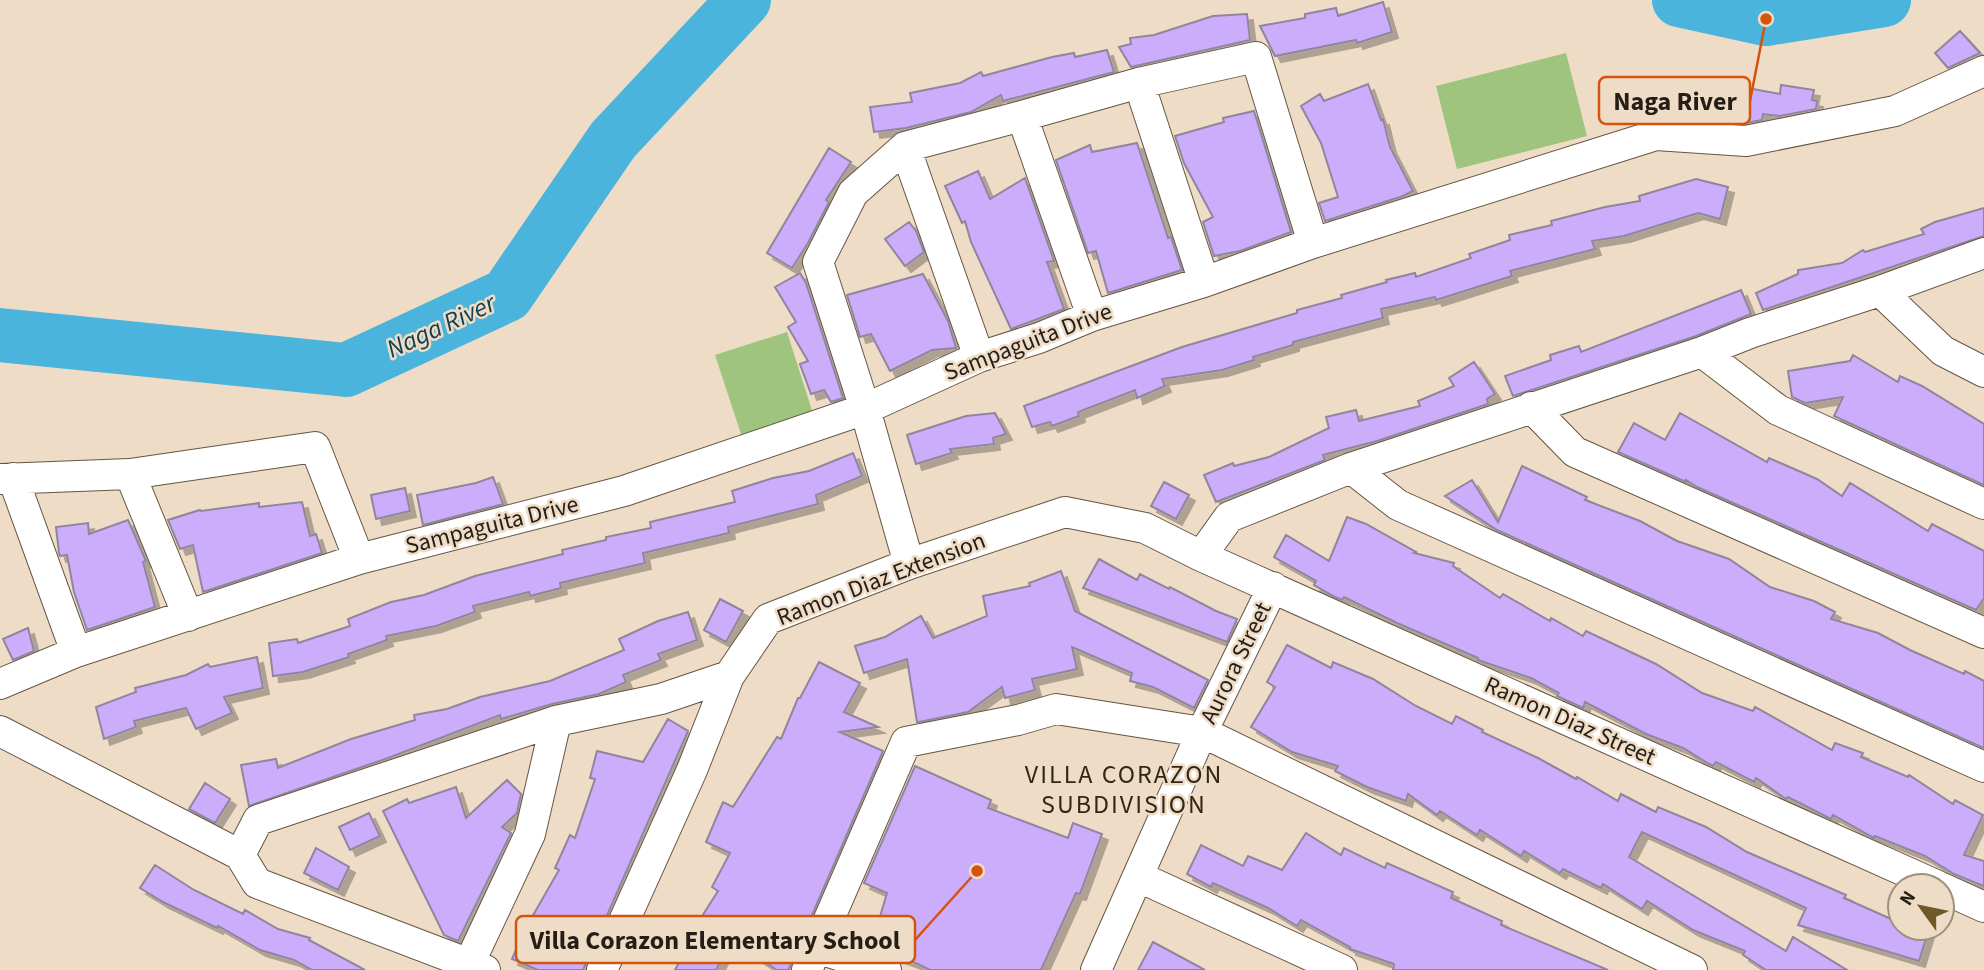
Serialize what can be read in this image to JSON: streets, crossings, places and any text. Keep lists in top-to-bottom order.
{
  "streets": {
    "street": [
      "Sampaguita Drive",
      "Ramon Diaz Extension",
      "Aurora Street",
      "Ramon Diaz Street"
    ]
  },
  "crossings": [
    ["Ramon Diaz Extension", "Ramon Diaz Street"],
    ["Aurora Street", "Ramon Diaz Street"]
  ],
  "districts": ["VILLA CORAZON SUBDIVISION"],
  "water": ["Naga River"],
  "places": ["Naga River", "Villa Corazon Elementary School"],
  "north": "top left"
}
